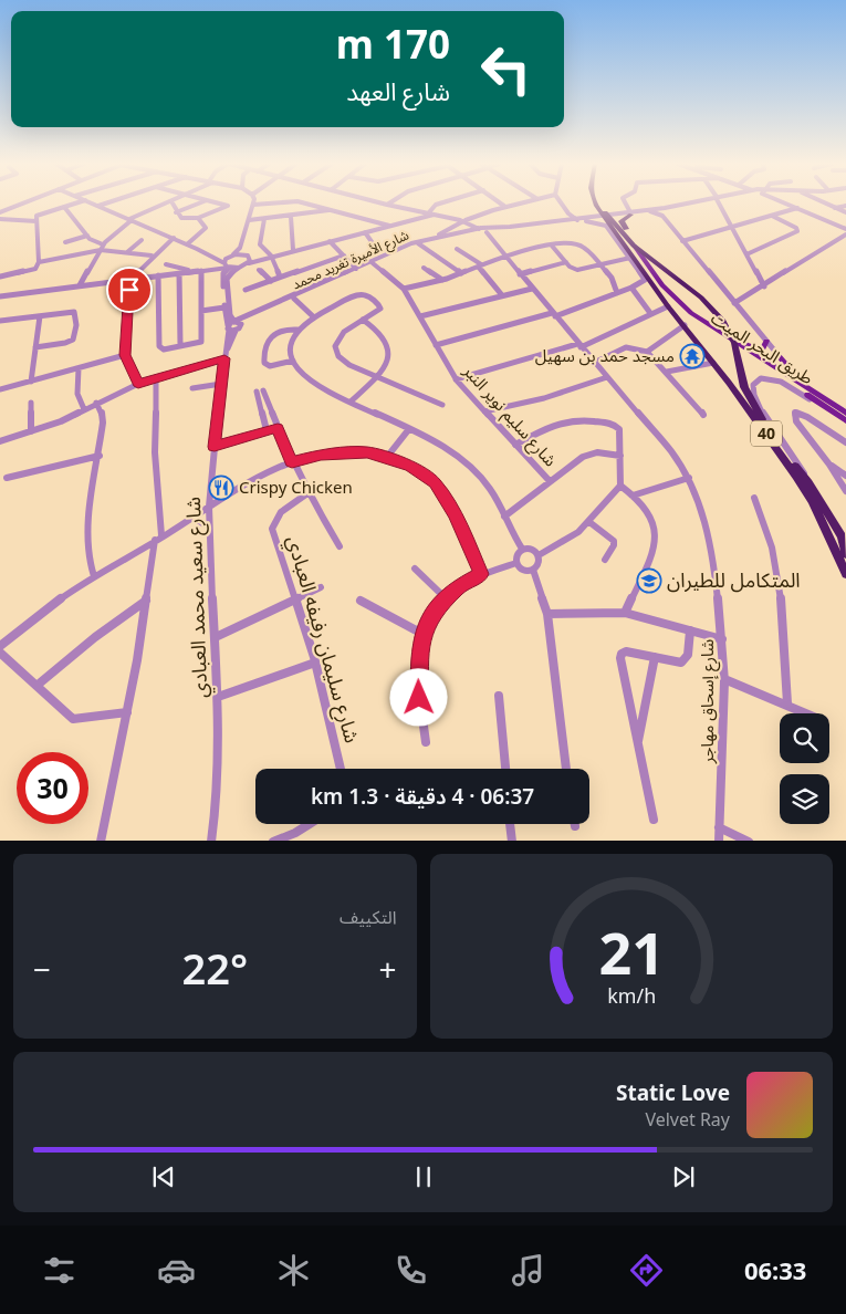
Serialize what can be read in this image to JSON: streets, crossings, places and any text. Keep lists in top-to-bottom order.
{
  "streets": {
    "highway": ["40"],
    "main road": ["طريق البحر الميت"],
    "street": [
      "شارع الأميرة تغريد محمد",
      "شارع سليم نوير النبر",
      "شارع سعيد محمد العبادي",
      "شارع سليمان رفيفه العبادي",
      "شارع إسحاق مهاجر"
    ]
  },
  "crossings": [
    ["شارع الأميرة تغريد محمد", "شارع سليم نوير النبر"],
    ["شارع الأميرة تغريد محمد", "شارع سعيد محمد العبادي"],
    ["شارع الأميرة تغريد محمد", "شارع إسحاق مهاجر"],
    ["طريق البحر الميت", "40"]
  ],
  "places": {
    "temple": ["مسجد حمد بن سهيل"],
    "restaurant": ["Crispy Chicken"],
    "school or university": ["المتكامل للطيران"]
  },
  "page": {
    "turn": ["170 m", "شارع العهد"],
    "limit": "30",
    "trip": "06:37 · 4 دقيقة · 1.3 km",
    "tile": "التكييف",
    "heat": ["−", "22°", "+"],
    "song": ["Static Love", "Velvet Ray"],
    "tabs": "06:33",
    "gauge": ["21", "km/h"]
  }
}
